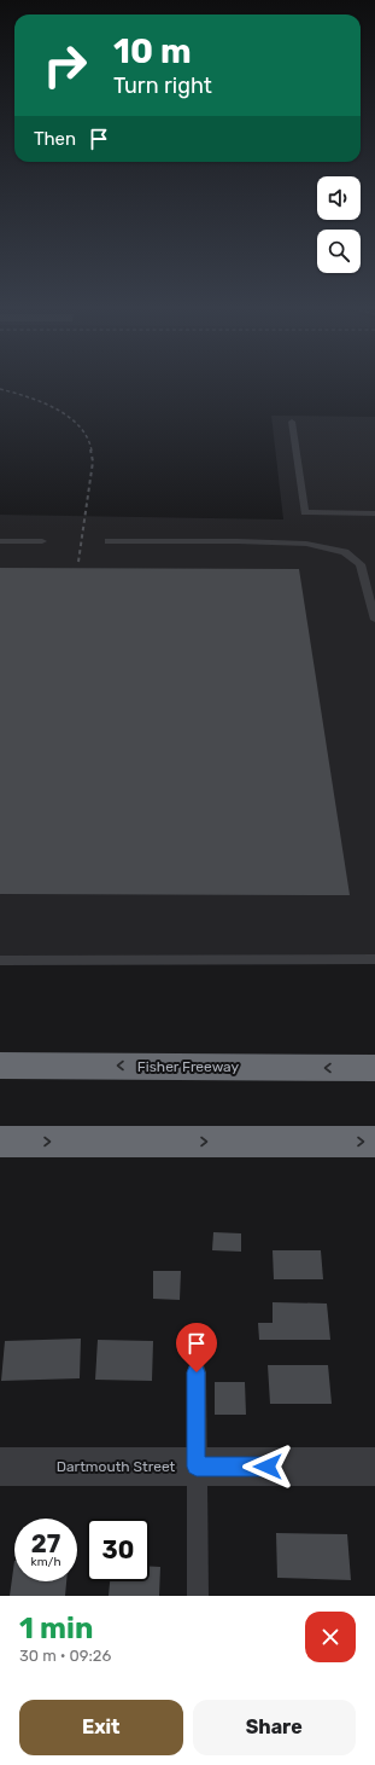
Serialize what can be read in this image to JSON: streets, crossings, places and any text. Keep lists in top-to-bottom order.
{
  "streets": {
    "highway": ["Fisher Freeway"],
    "street": ["Dartmouth Street"]
  },
  "page": {
    "turn": ["10 m", "Turn right"],
    "then": "Then",
    "speed": "27 km/h",
    "limit": "30",
    "heading": ["1 min", "30 m · 09:26"],
    "buttons": ["Exit", "Share"]
  }
}
